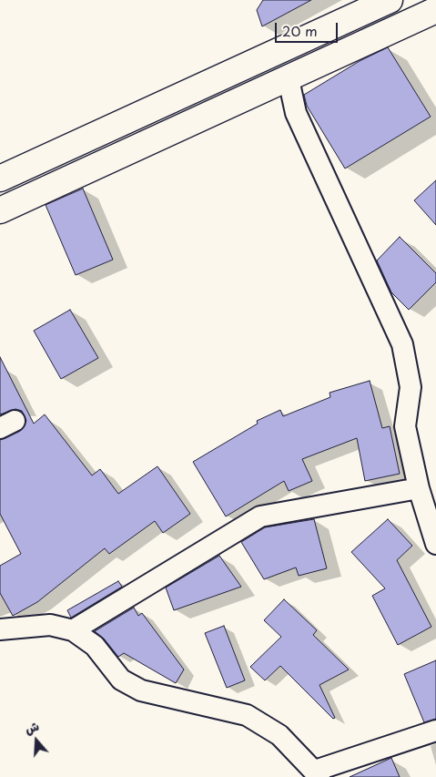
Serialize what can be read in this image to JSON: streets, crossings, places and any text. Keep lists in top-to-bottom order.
{
  "scale_bar": "20 m",
  "north": "top"
}
